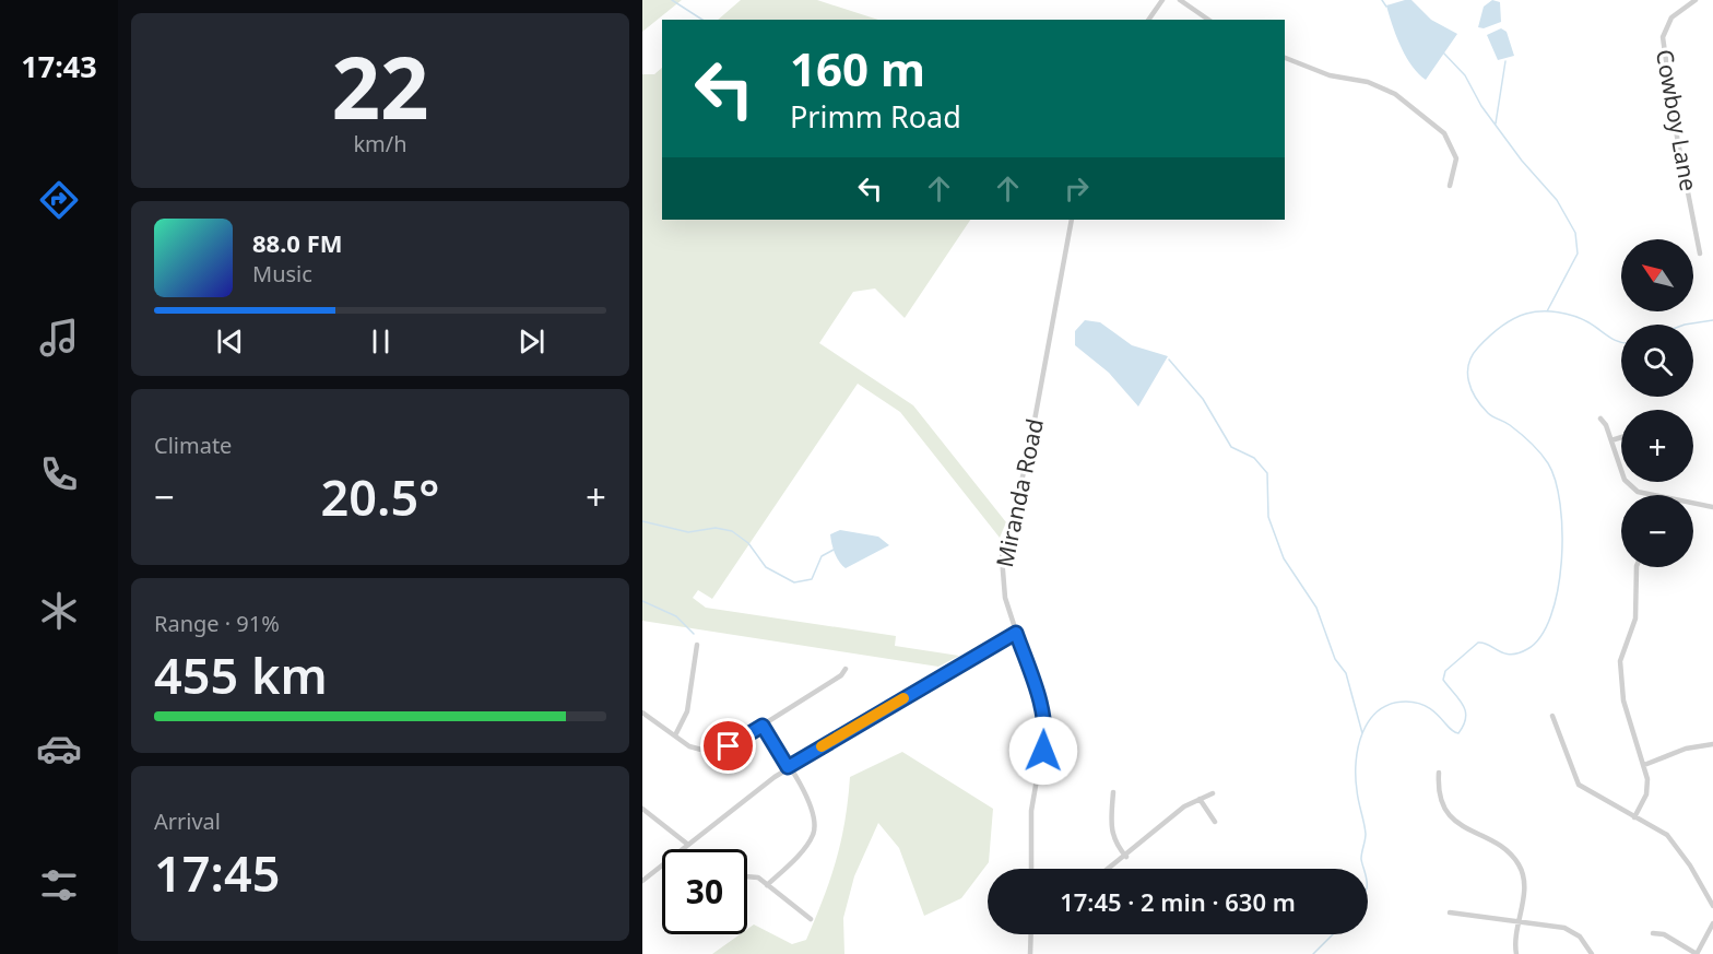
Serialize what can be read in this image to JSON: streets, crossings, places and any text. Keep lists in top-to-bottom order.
{
  "streets": {
    "street": ["Cowboy Lane", "Miranda Road"]
  },
  "north": "top left",
  "page": {
    "tabs": "17:43",
    "tile": [
      ["22", "km/h"],
      "Climate",
      ["Range · 91%", "455 km"],
      ["Arrival", "17:45"]
    ],
    "turn": ["160 m", "Primm Road"],
    "song": ["88.0 FM", "Music"],
    "map_buttons": ["+", "−"],
    "heat": ["−", "20.5°", "+"],
    "limit": "30",
    "trip": "17:45 · 2 min · 630 m"
  }
}
